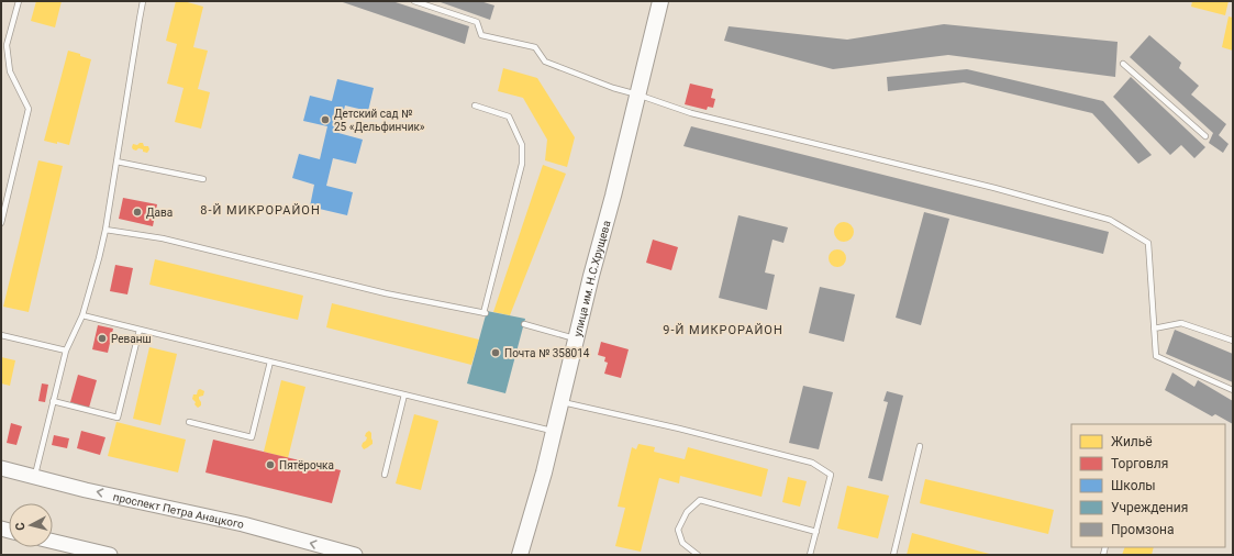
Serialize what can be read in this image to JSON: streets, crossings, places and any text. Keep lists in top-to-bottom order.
{
  "streets": {
    "main road": ["улица им. Н.С.Хрущева", "проспект Петра Анацкого"]
  },
  "one_way": ["проспект Петра Анацкого"],
  "districts": ["8-Й МИКРОРАЙОН", "9-Й МИКРОРАЙОН"],
  "places": [
    "Детский сад № 25 «Дельфинчик»",
    "Дава",
    "Реванш",
    "Почта № 358014",
    "Пятёрочка"
  ],
  "legend": [
    "Жильё",
    "Торговля",
    "Школы",
    "Учреждения",
    "Промзона"
  ],
  "north": "left"
}
